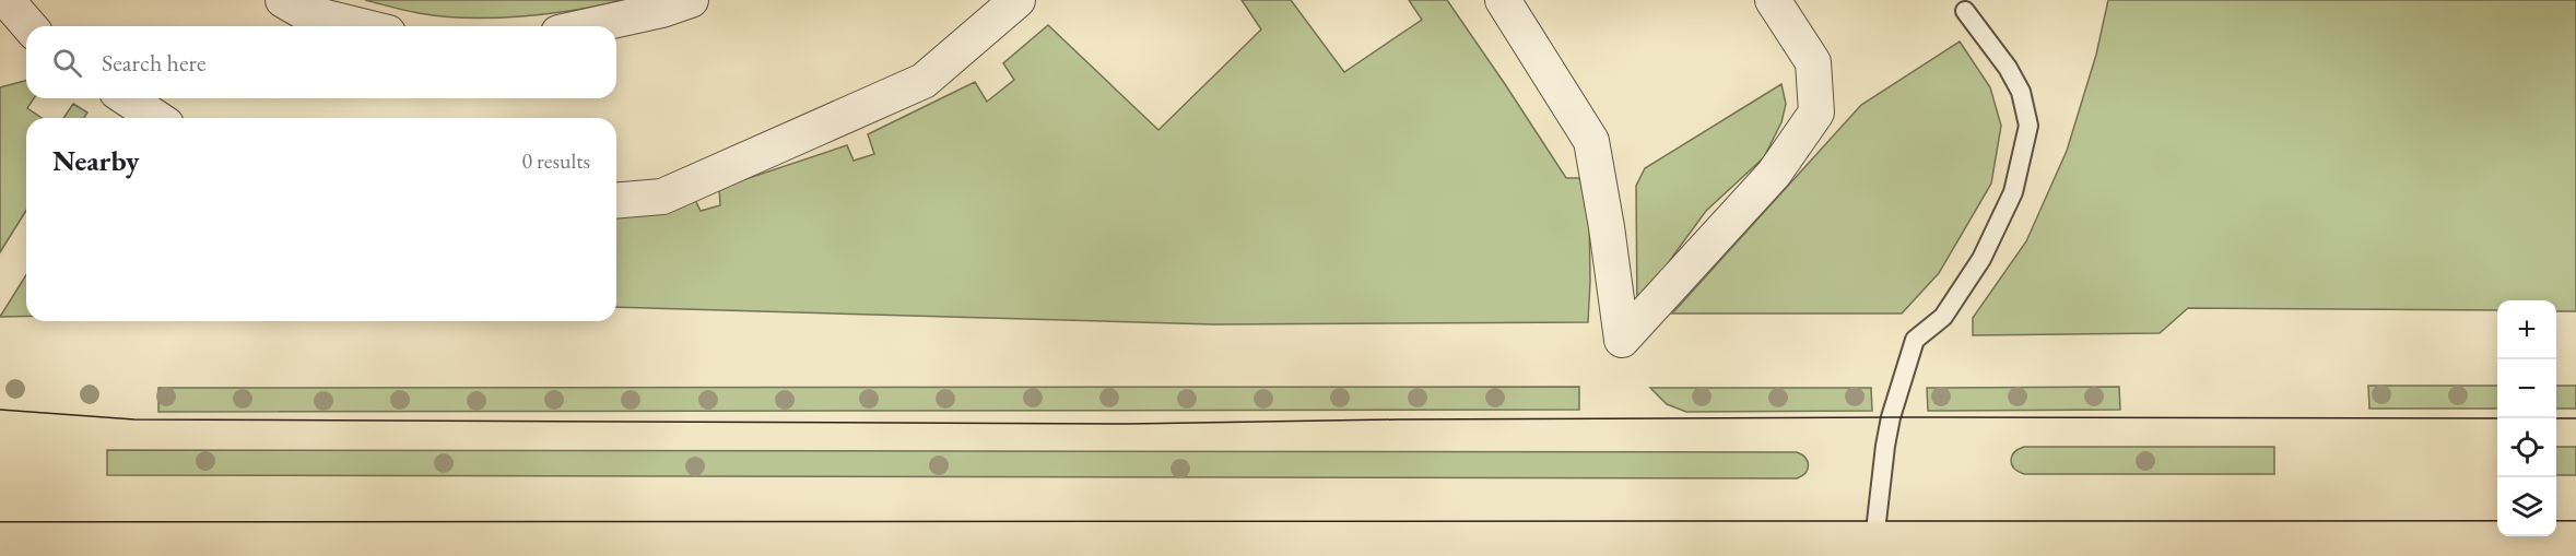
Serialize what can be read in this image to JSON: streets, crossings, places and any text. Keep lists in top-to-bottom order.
{
  "page": {
    "search": "Search here",
    "heading": ["Nearby", "0 results"],
    "map_buttons": ["+", "−"]
  }
}
